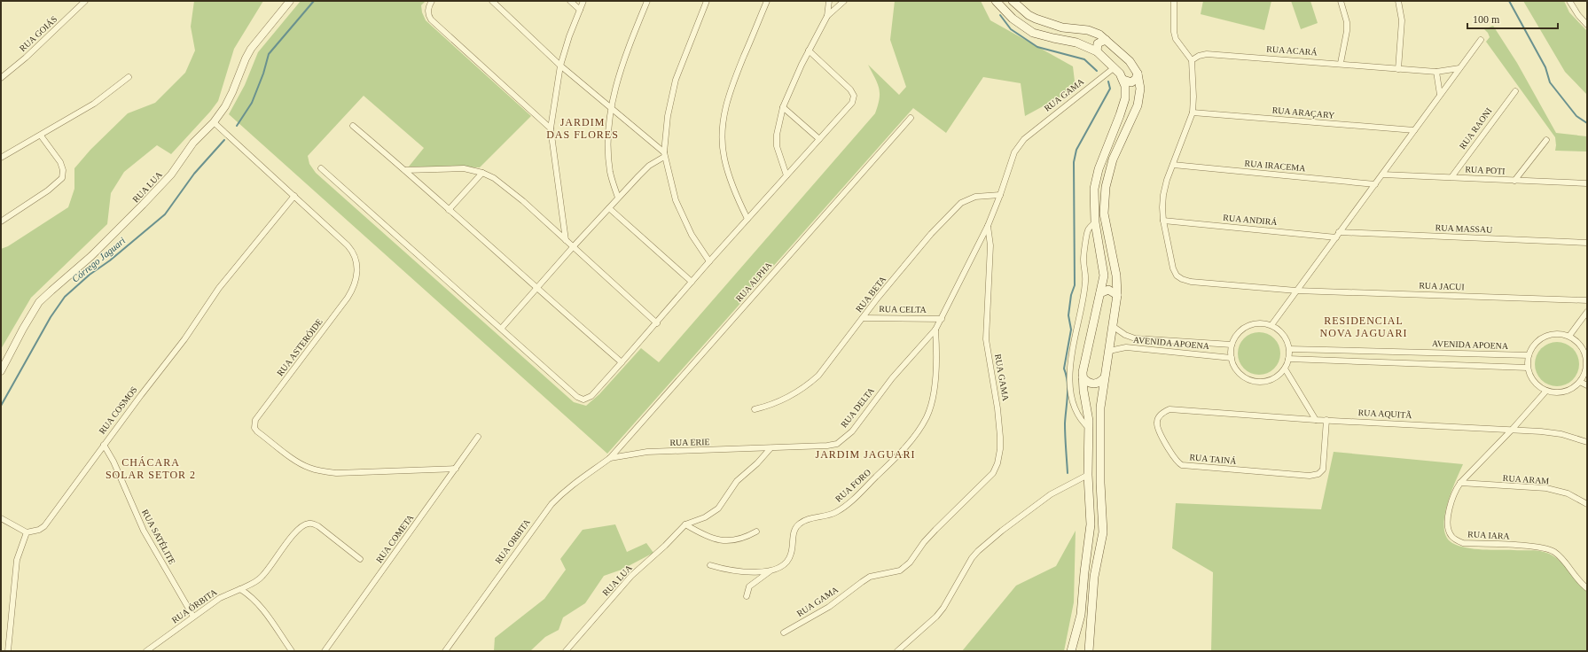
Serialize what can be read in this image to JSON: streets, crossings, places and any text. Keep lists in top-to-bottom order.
{
  "streets": {
    "street": [
      "RUA GOIÁS",
      "RUA ACARÁ",
      "RUA GAMA",
      "RUA ARAÇARY",
      "RUA RAONI",
      "RUA IRACEMA",
      "RUA POTI",
      "RUA LUA",
      "RUA ANDIRÁ",
      "RUA MASSAU",
      "RUA ALPHA",
      "RUA JACUI",
      "RUA BETA",
      "RUA CELTA",
      "AVENIDA APOENA",
      "RUA ASTERÓIDE",
      "RUA DELTA",
      "RUA COSMOS",
      "RUA AQUITÃ",
      "RUA ERIE",
      "RUA TAINÁ",
      "RUA ARAM",
      "RUA FORO",
      "RUA IARA",
      "RUA SATÉLITE",
      "RUA COMETA",
      "RUA ORBITA",
      "RUA ÓRBITA"
    ]
  },
  "crossings": [
    ["RUA GAMA", "RUA BETA"],
    ["RUA GAMA", "RUA DELTA"],
    ["RUA RAONI", "RUA POTI"],
    ["RUA LUA", "RUA ASTERÓIDE"],
    ["RUA ANDIRÁ", "RUA MASSAU"],
    ["RUA ALPHA", "RUA ERIE"],
    ["RUA ALPHA", "RUA ORBITA"],
    ["RUA BETA", "RUA CELTA"],
    ["RUA CELTA", "RUA DELTA"],
    ["AVENIDA APOENA", "RUA IARA"],
    ["RUA ASTERÓIDE", "RUA COSMOS"],
    ["RUA ASTERÓIDE", "RUA COMETA"],
    ["RUA DELTA", "RUA ERIE"],
    ["RUA DELTA", "RUA FORO"],
    ["RUA COSMOS", "RUA SATÉLITE"],
    ["RUA AQUITÃ", "RUA TAINÁ"],
    ["RUA AQUITÃ", "RUA IARA"],
    ["RUA ERIE", "RUA ORBITA"],
    ["RUA ARAM", "RUA IARA"],
    ["RUA SATÉLITE", "RUA ÓRBITA"]
  ],
  "districts": [
    "JARDIM DAS FLORES",
    "RESIDENCIAL NOVA JAGUARI",
    "JARDIM JAGUARI",
    "CHÁCARA SOLAR SETOR 2"
  ],
  "water": ["Córrego Jaguari"],
  "scale_bar": "100 m"
}
